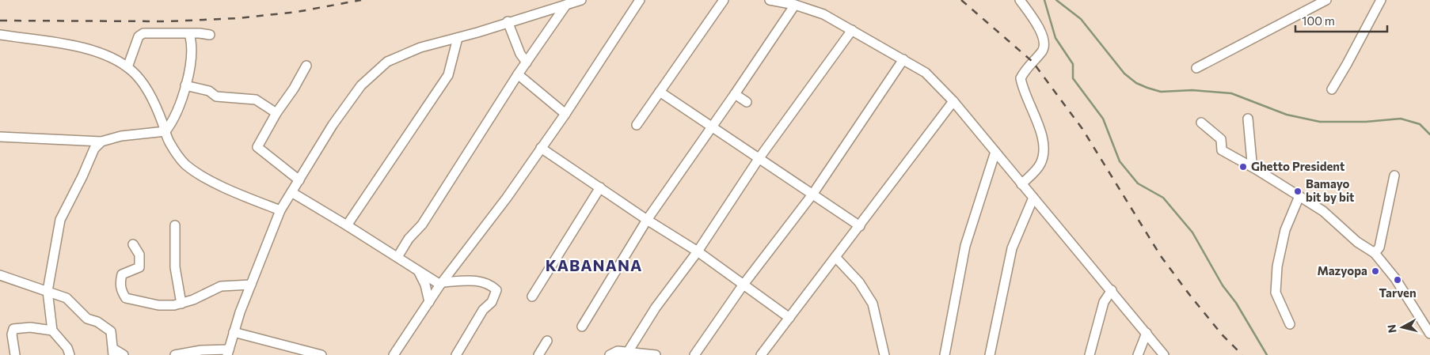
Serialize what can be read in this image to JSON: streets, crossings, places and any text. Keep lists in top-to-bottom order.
{
  "districts": ["KABANANA"],
  "places": [
    "Ghetto President",
    "Bamayo bit by bit",
    "Mazyopa",
    "Tarven"
  ],
  "scale_bar": "100 m",
  "north": "left"
}
